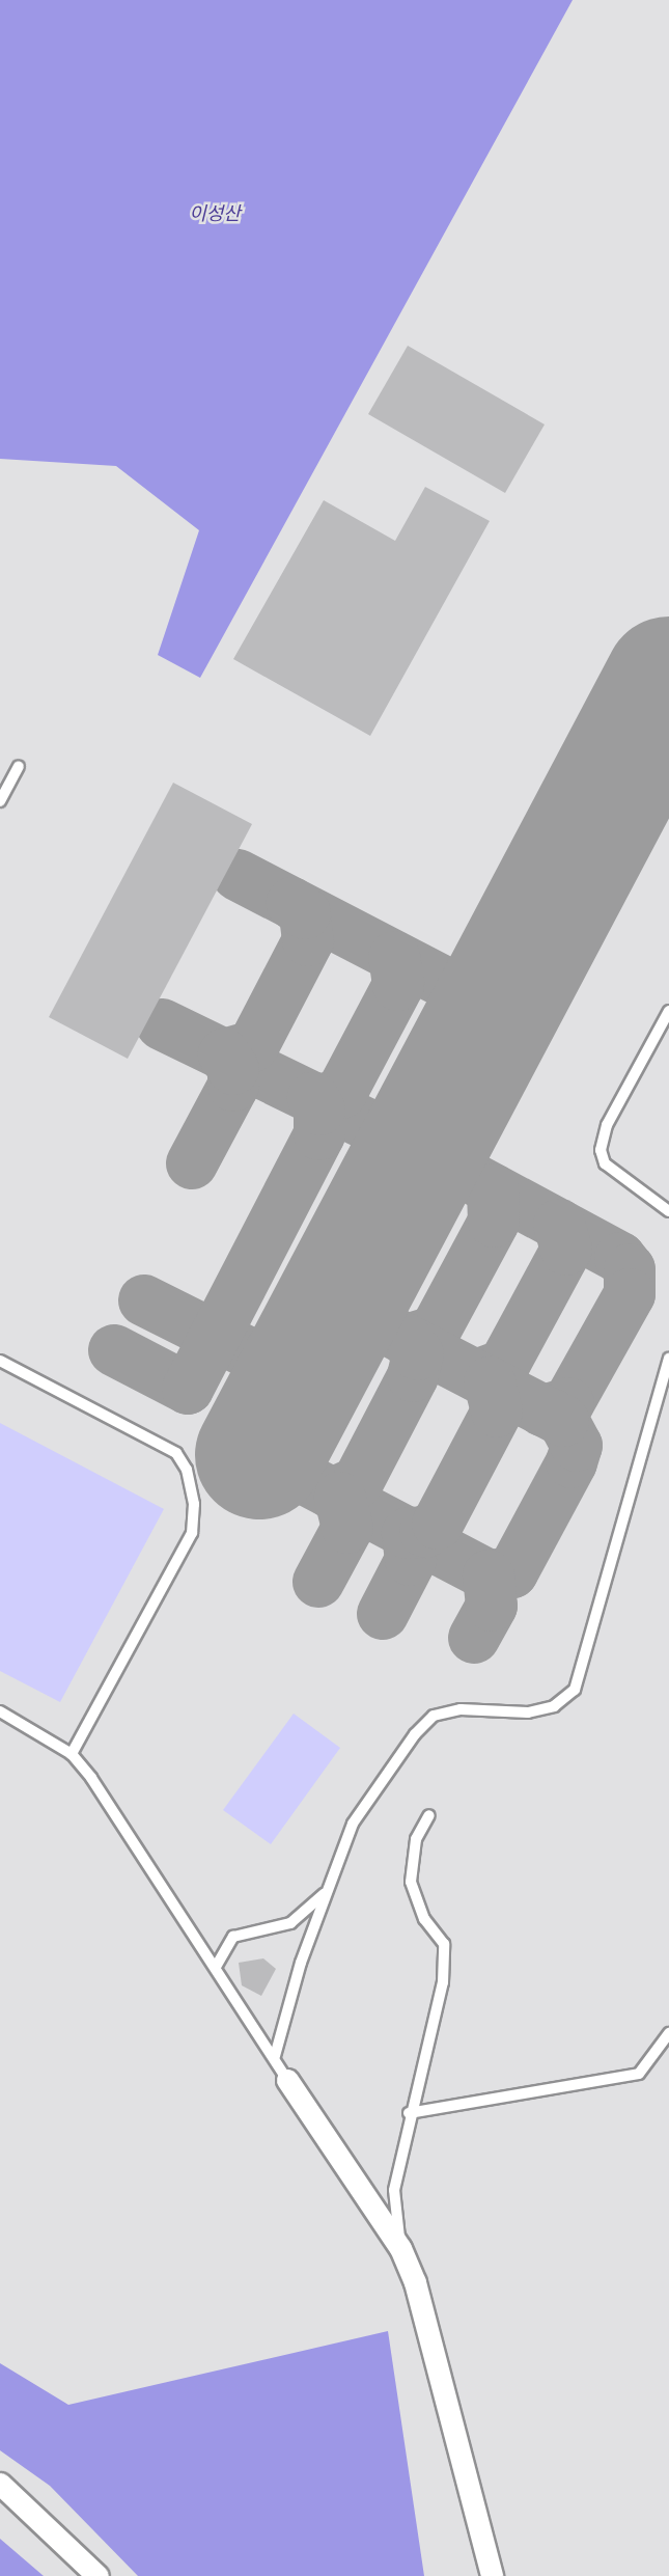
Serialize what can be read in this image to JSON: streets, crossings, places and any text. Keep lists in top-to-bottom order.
{
  "parks": ["이성산"]
}
